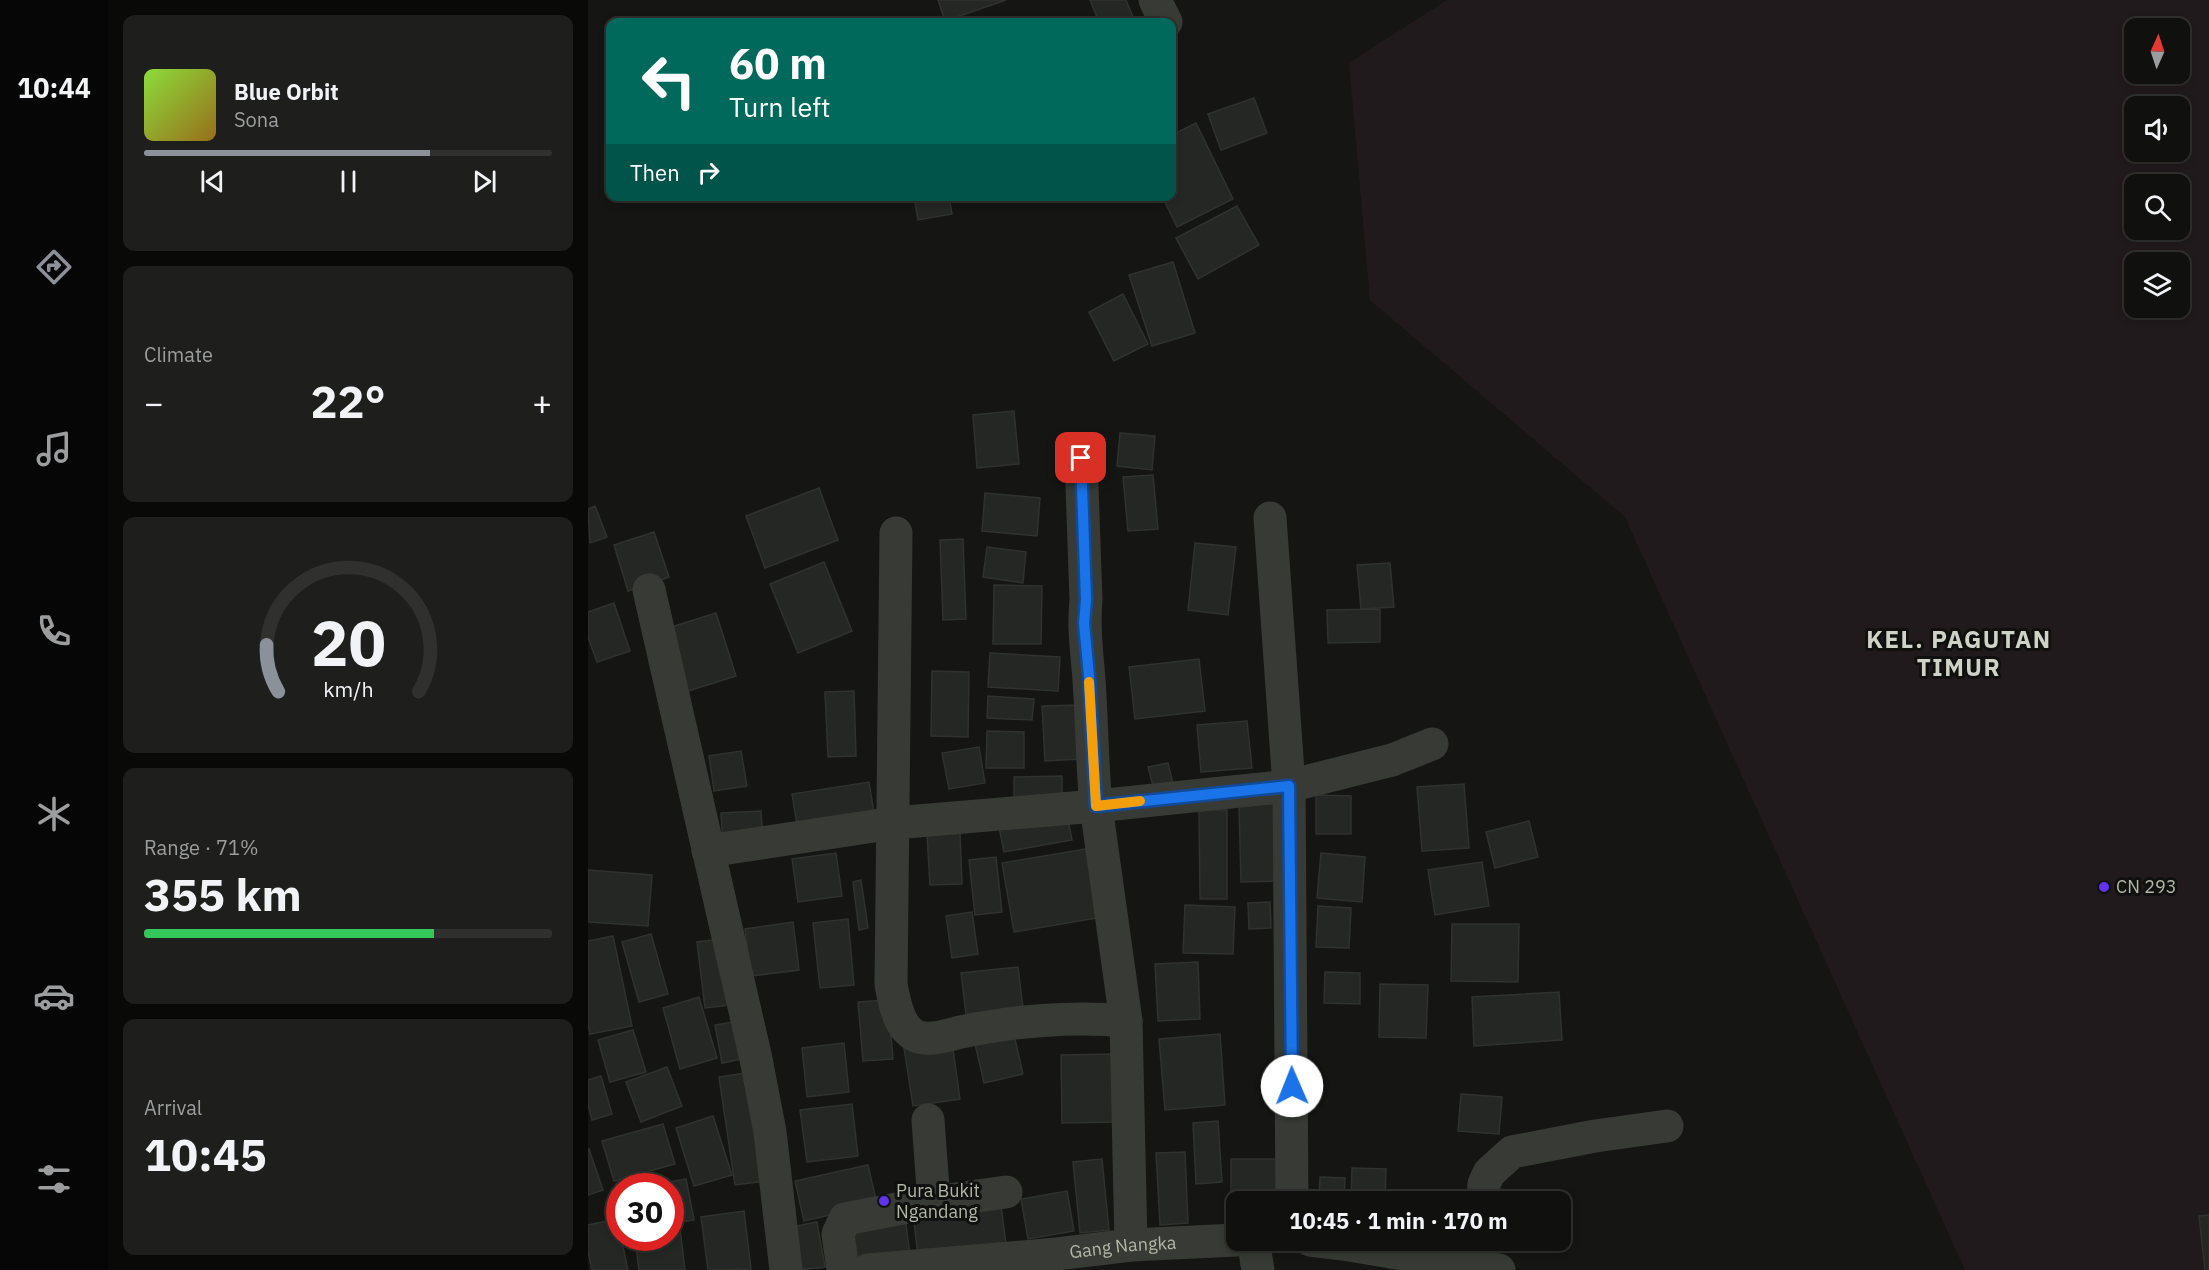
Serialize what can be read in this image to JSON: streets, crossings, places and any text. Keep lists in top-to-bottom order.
{
  "streets": {
    "street": ["Gang Nangka"]
  },
  "districts": ["KEL. PAGUTAN TIMUR"],
  "places": ["CN 293", "Pura Bukit Ngandang"],
  "north": "top",
  "page": {
    "tabs": "10:44",
    "turn": ["60 m", "Turn left"],
    "song": ["Blue Orbit", "Sona"],
    "then": "Then",
    "tile": [
      "Climate",
      ["Range · 71%", "355 km"],
      ["Arrival", "10:45"]
    ],
    "heat": ["−", "22°", "+"],
    "limit": "30",
    "trip": "10:45 · 1 min · 170 m",
    "gauge": ["20", "km/h"]
  }
}
